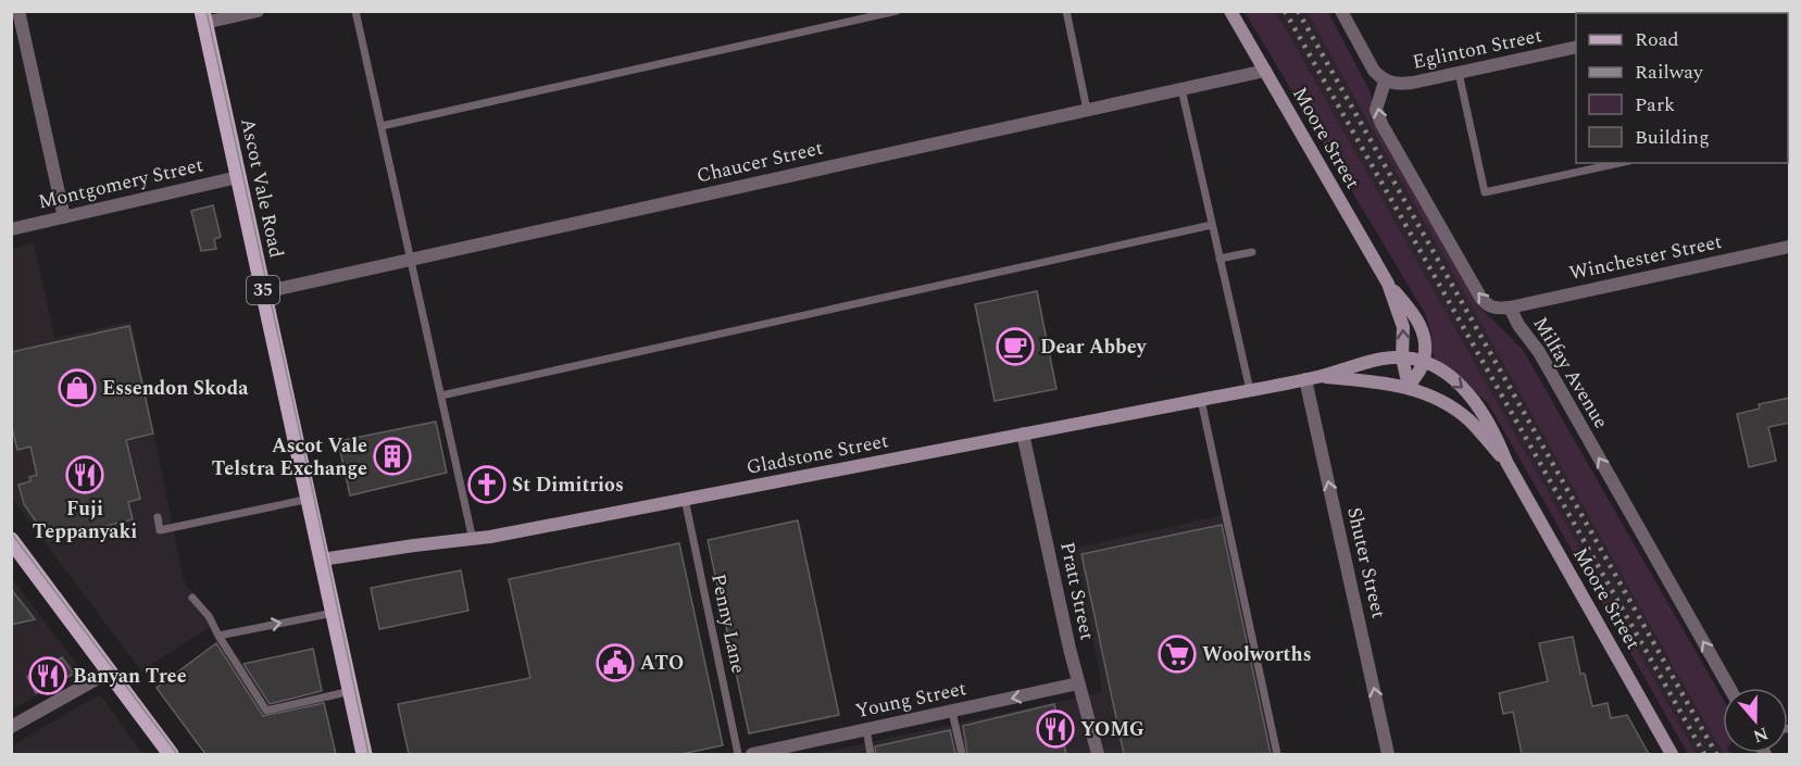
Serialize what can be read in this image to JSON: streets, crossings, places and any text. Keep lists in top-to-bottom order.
{
  "streets": {
    "main road": ["Ascot Vale Road", "35"],
    "street": [
      "Eglinton Street",
      "Moore Street",
      "Chaucer Street",
      "Montgomery Street",
      "Winchester Street",
      "Milfay Avenue",
      "Gladstone Street",
      "Shuter Street",
      "Pratt Street",
      "Young Street"
    ],
    "lane": ["Penny Lane"]
  },
  "crossings": [
    ["Eglinton Street", "Milfay Avenue"],
    ["Moore Street", "Chaucer Street"],
    ["Moore Street", "Gladstone Street"],
    ["Chaucer Street", "Ascot Vale Road"],
    ["Montgomery Street", "Ascot Vale Road"],
    ["Ascot Vale Road", "Gladstone Street"],
    ["Winchester Street", "Milfay Avenue"],
    ["Gladstone Street", "Shuter Street"],
    ["Gladstone Street", "Pratt Street"],
    ["Gladstone Street", "Penny Lane"],
    ["Pratt Street", "Young Street"]
  ],
  "one_way": ["Milfay Avenue", "Shuter Street", "Young Street"],
  "places": {
    "cafe": ["Dear Abbey"],
    "shop": ["Essendon Skoda"],
    "building": ["Ascot Vale Telstra Exchange"],
    "restaurant": ["Fuji Teppanyaki", "Banyan Tree", "YOMG"],
    "church": ["St Dimitrios"],
    "supermarket": ["Woolworths"],
    "public building": ["ATO"]
  },
  "legend": [
    "Road",
    "Railway",
    "Park",
    "Building"
  ],
  "north": "bottom"
}
